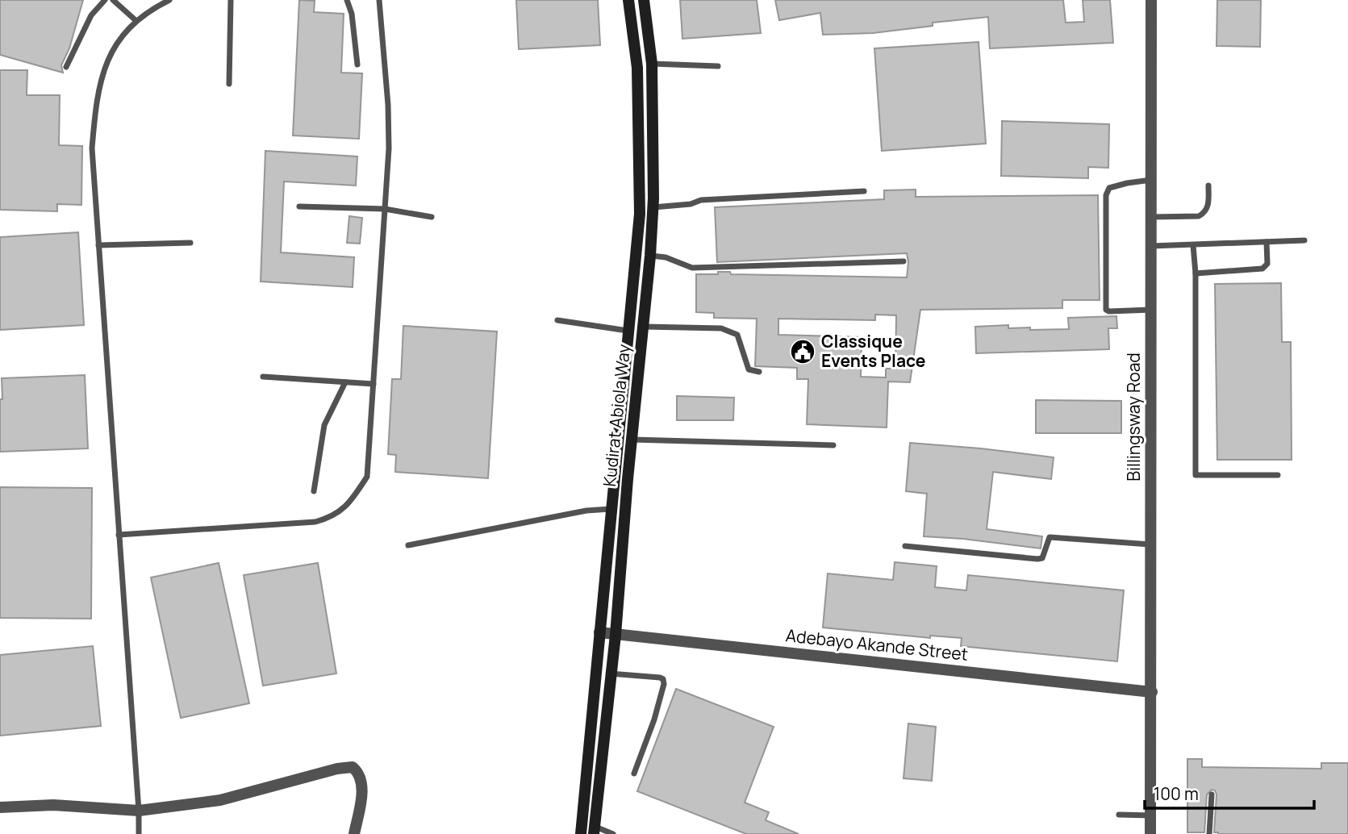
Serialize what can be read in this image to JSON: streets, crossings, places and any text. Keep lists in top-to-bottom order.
{
  "streets": {
    "main road": ["Kudirat Abiola Way"],
    "street": ["Billingsway Road", "Adebayo Akande Street"]
  },
  "crossings": [
    ["Kudirat Abiola Way", "Adebayo Akande Street"],
    ["Billingsway Road", "Adebayo Akande Street"]
  ],
  "places": {
    "public building": ["Classique Events Place"]
  },
  "scale_bar": "100 m"
}
